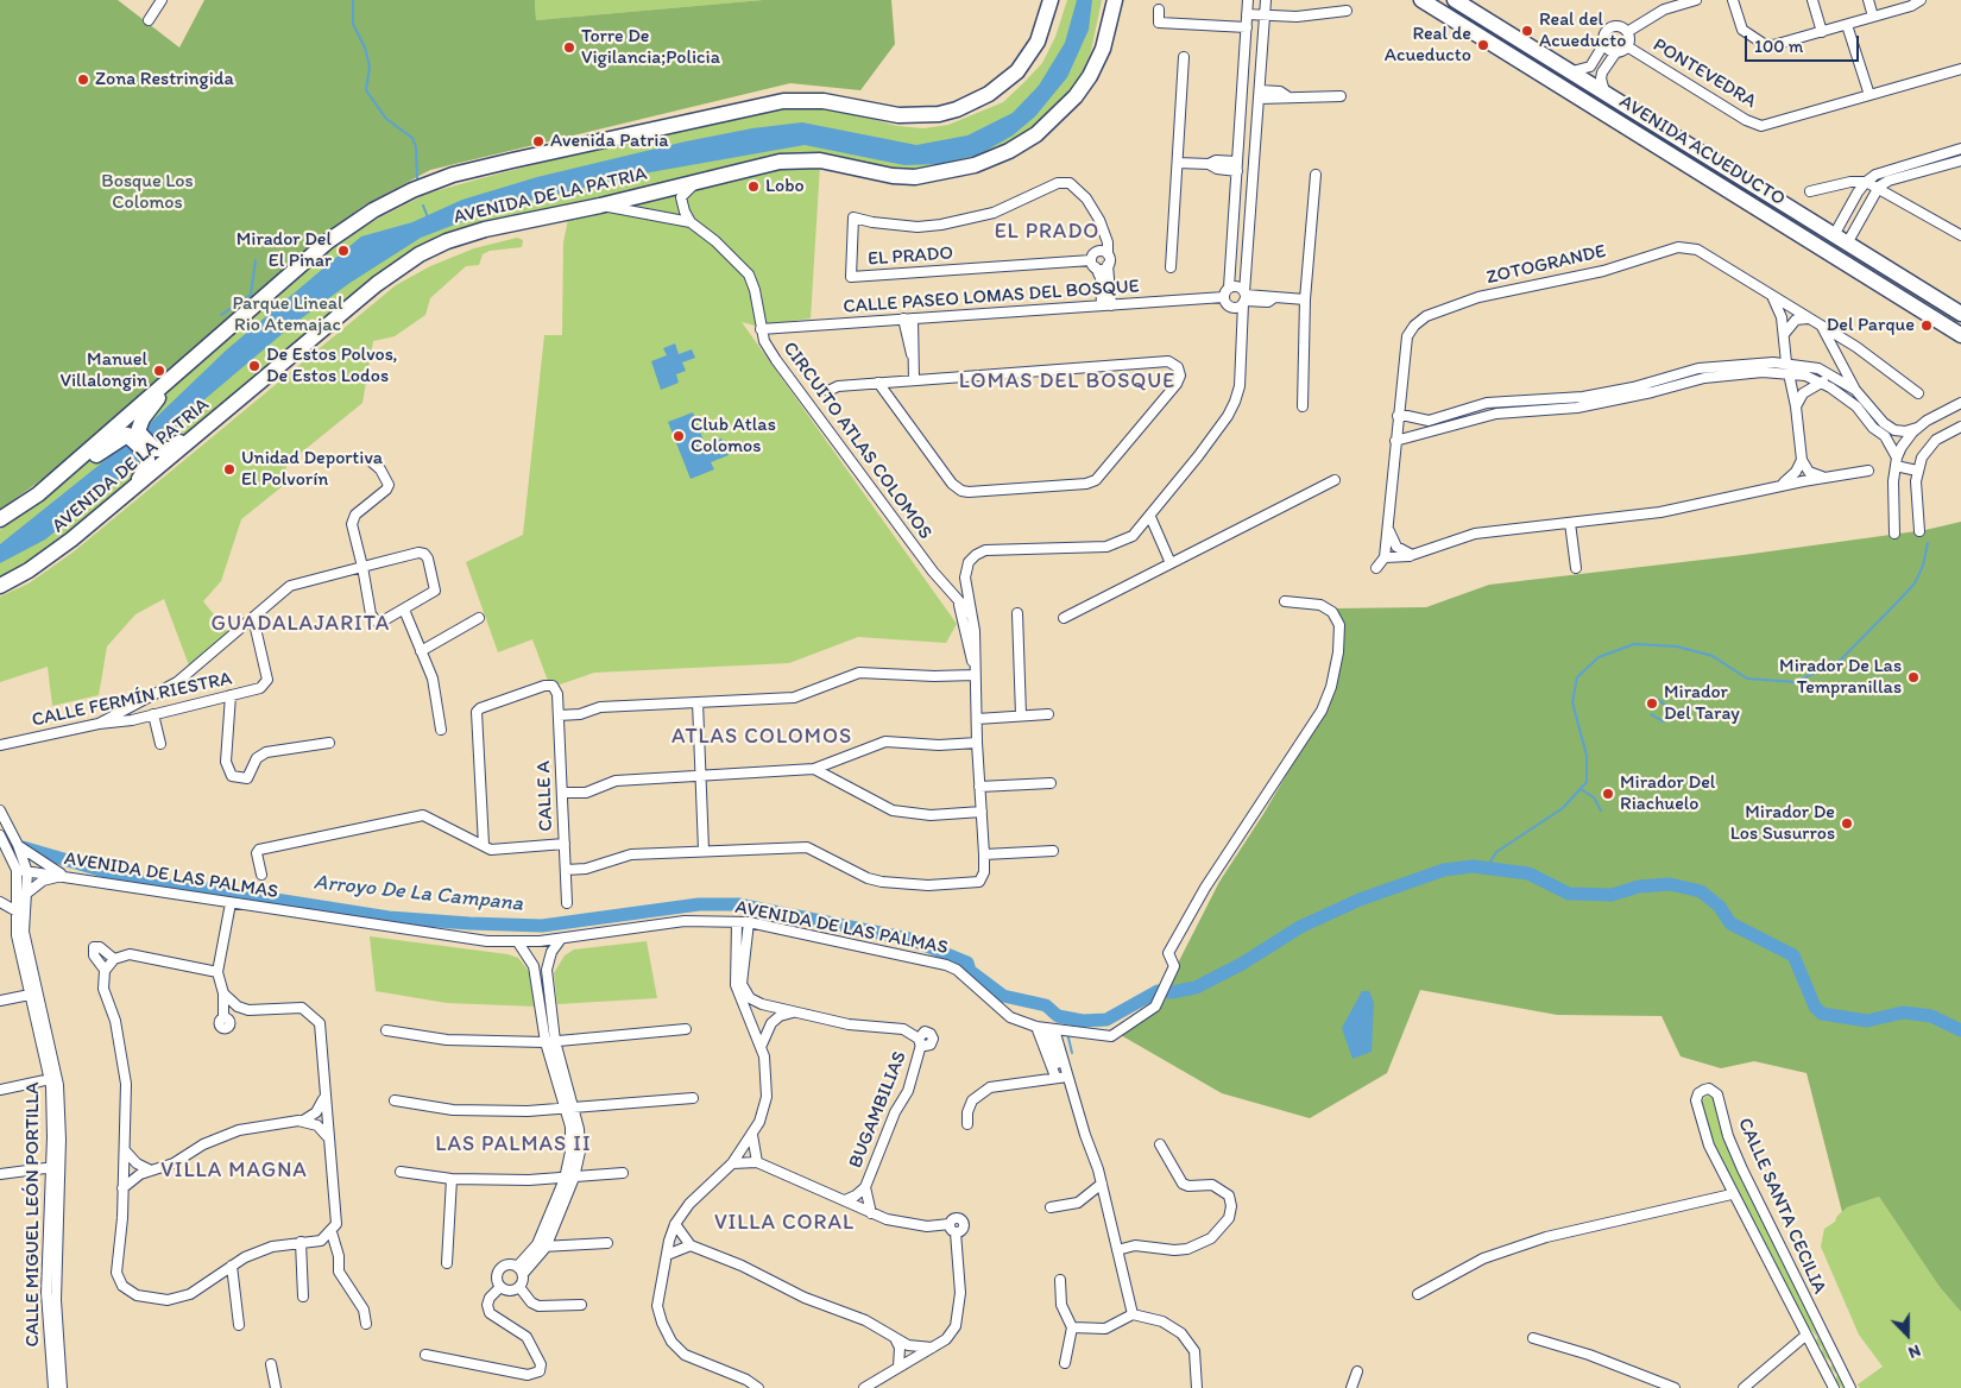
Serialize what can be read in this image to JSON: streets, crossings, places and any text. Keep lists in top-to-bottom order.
{
  "streets": {
    "main road": ["AVENIDA ACUEDUCTO", "AVENIDA DE LA PATRIA"],
    "street": [
      "PONTEVEDRA",
      "EL PRADO",
      "ZOTOGRANDE",
      "CALLE PASEO LOMAS DEL BOSQUE",
      "CIRCUITO ATLAS COLOMOS",
      "CALLE FERMÍN RIESTRA",
      "CALLE A",
      "AVENIDA DE LAS PALMAS",
      "BUGAMBILIAS",
      "CALLE SANTA CECILIA",
      "CALLE MIGUEL LEÓN PORTILLA"
    ]
  },
  "crossings": [
    ["AVENIDA DE LA PATRIA", "CIRCUITO ATLAS COLOMOS"],
    ["CALLE PASEO LOMAS DEL BOSQUE", "CIRCUITO ATLAS COLOMOS"],
    ["AVENIDA DE LAS PALMAS", "CALLE MIGUEL LEÓN PORTILLA"]
  ],
  "districts": [
    "EL PRADO",
    "LOMAS DEL BOSQUE",
    "GUADALAJARITA",
    "ATLAS COLOMOS",
    "LAS PALMAS II",
    "VILLA MAGNA",
    "VILLA CORAL"
  ],
  "water": ["Arroyo De La Campana"],
  "parks": ["Bosque Los Colomos", "Parque Lineal Rio Atemajac"],
  "places": [
    "Real del Acueducto",
    "Real de Acueducto",
    "Torre De Vigilancia;Policia",
    "Zona Restringida",
    "Avenida Patria",
    "Lobo",
    "Mirador Del El Pinar",
    "Del Parque",
    "De Estos Polvos, De Estos Lodos",
    "Manuel Villalongin",
    "Club Atlas Colomos",
    "Unidad Deportiva El Polvorín",
    "Mirador De Las Tempranillas",
    "Mirador Del Taray",
    "Mirador Del Riachuelo",
    "Mirador De Los Susurros"
  ],
  "scale_bar": "100 m",
  "north": "bottom"
}
